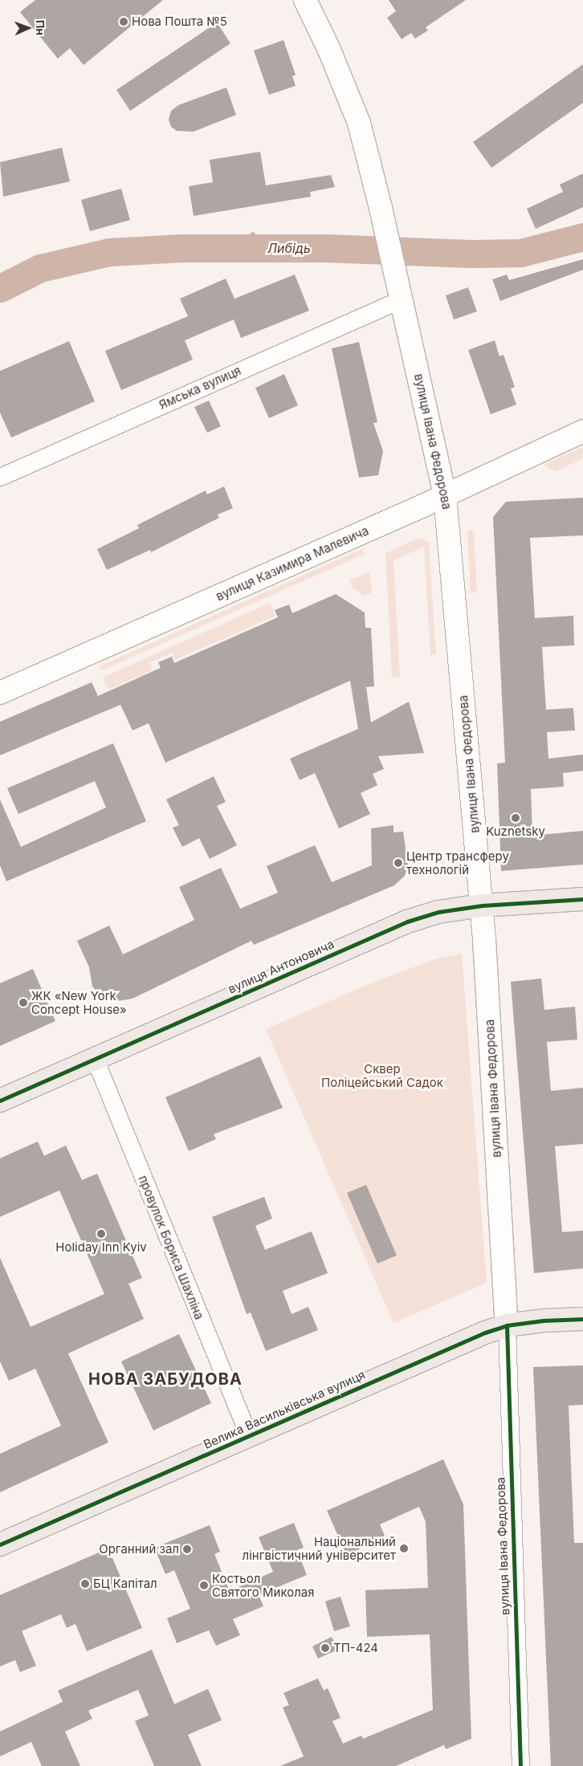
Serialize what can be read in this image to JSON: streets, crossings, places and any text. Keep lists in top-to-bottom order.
{
  "streets": {
    "main road": [
      "вулиця Івана Федорова",
      "вулиця Казимира Малевича",
      "вулиця Антоновича",
      "Велика Васильківська вулиця"
    ],
    "street": ["Ямська вулиця", "провулок Бориса Шахліна"]
  },
  "crossings": [
    ["Ямська вулиця", "вулиця Івана Федорова"],
    ["вулиця Івана Федорова", "вулиця Казимира Малевича"],
    ["вулиця Івана Федорова", "вулиця Антоновича"],
    ["вулиця Івана Федорова", "Велика Васильківська вулиця"],
    ["вулиця Антоновича", "провулок Бориса Шахліна"],
    ["провулок Бориса Шахліна", "Велика Васильківська вулиця"]
  ],
  "districts": ["НОВА ЗАБУДОВА"],
  "water": ["Либідь"],
  "parks": ["Сквер Поліцейський Садок"],
  "places": [
    "Нова Пошта №5",
    "Kuznetsky",
    "Центр трансферу технологій",
    "ЖК «New York Concept House»",
    "Holiday Inn Kyiv",
    "Національний лінгвістичний університет",
    "Органний зал",
    "БЦ Капітал",
    "Костьол Святого Миколая",
    "ТП-424"
  ],
  "north": "right"
}
